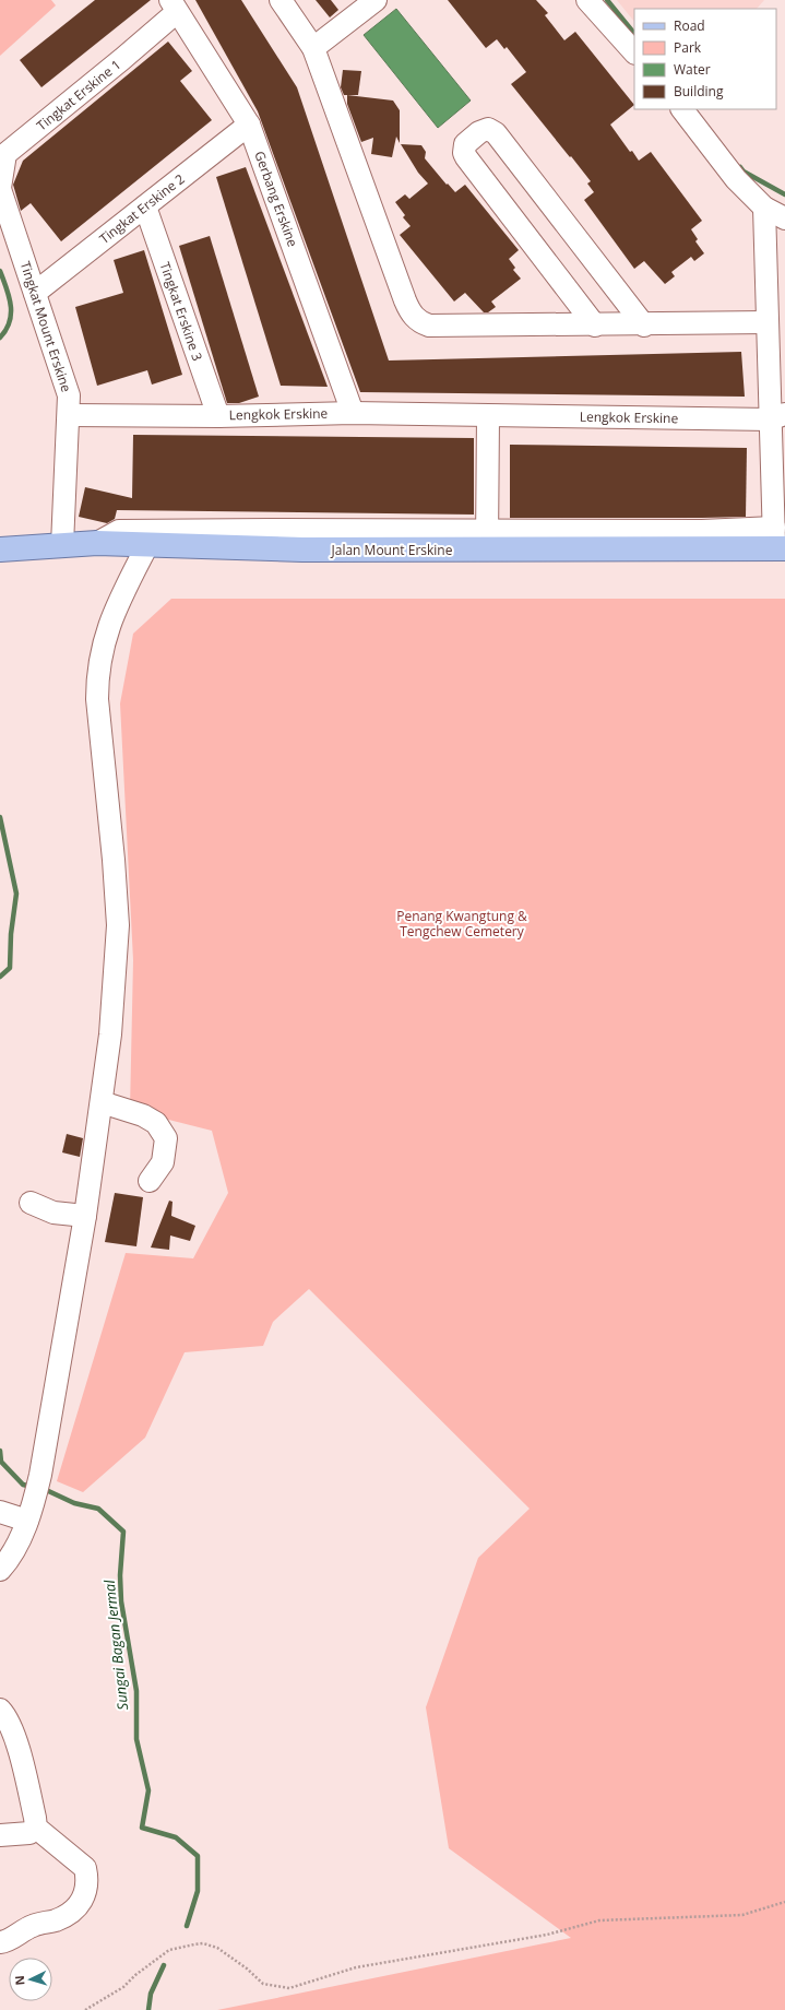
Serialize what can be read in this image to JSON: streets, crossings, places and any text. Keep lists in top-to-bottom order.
{
  "streets": {
    "main road": ["Jalan Mount Erskine"],
    "street": [
      "Tingkat Erskine 1",
      "Gerbang Erskine",
      "Tingkat Erskine 2",
      "Tingkat Erskine 3",
      "Tingkat Mount Erskine",
      "Lengkok Erskine"
    ]
  },
  "crossings": [
    ["Tingkat Erskine 1", "Gerbang Erskine"],
    ["Tingkat Erskine 1", "Tingkat Mount Erskine"],
    ["Gerbang Erskine", "Tingkat Erskine 2"],
    ["Gerbang Erskine", "Lengkok Erskine"],
    ["Tingkat Erskine 2", "Tingkat Erskine 3"],
    ["Tingkat Erskine 2", "Tingkat Mount Erskine"],
    ["Tingkat Erskine 3", "Lengkok Erskine"],
    ["Tingkat Mount Erskine", "Lengkok Erskine"],
    ["Tingkat Mount Erskine", "Jalan Mount Erskine"]
  ],
  "water": ["Sungai Bagan Jermal"],
  "parks": ["Penang Kwangtung & Tengchew Cemetery"],
  "legend": [
    "Road",
    "Park",
    "Water",
    "Building"
  ],
  "north": "left"
}
